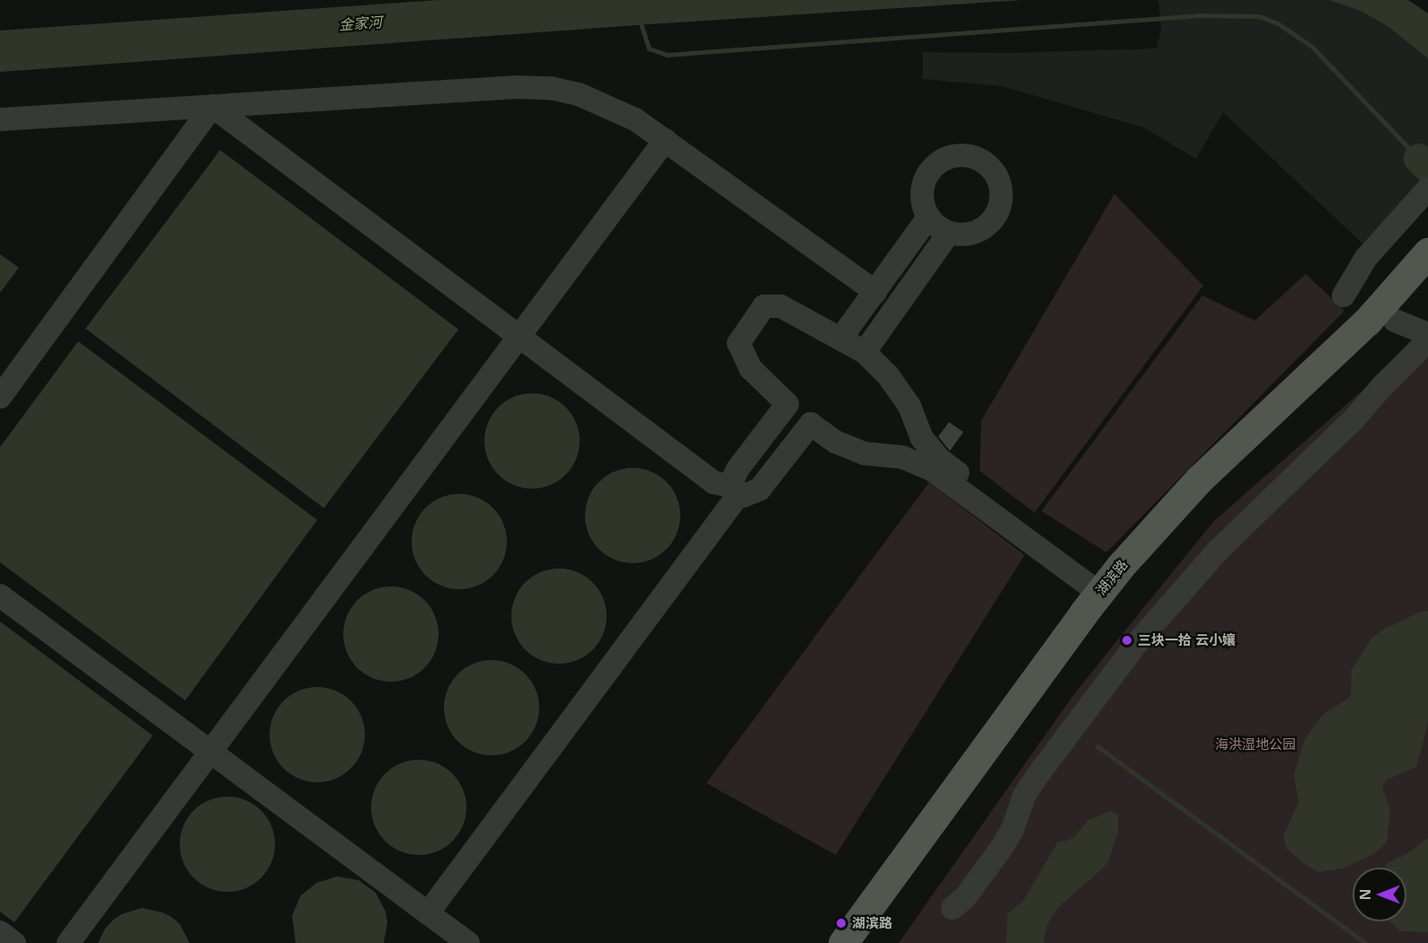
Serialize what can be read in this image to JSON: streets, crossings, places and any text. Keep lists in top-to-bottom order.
{
  "streets": {
    "main road": ["湖滨路"]
  },
  "water": ["金家河"],
  "parks": ["海洪湿地公园"],
  "places": ["三块一拾 云小孃", "湖滨路"],
  "north": "left"
}
